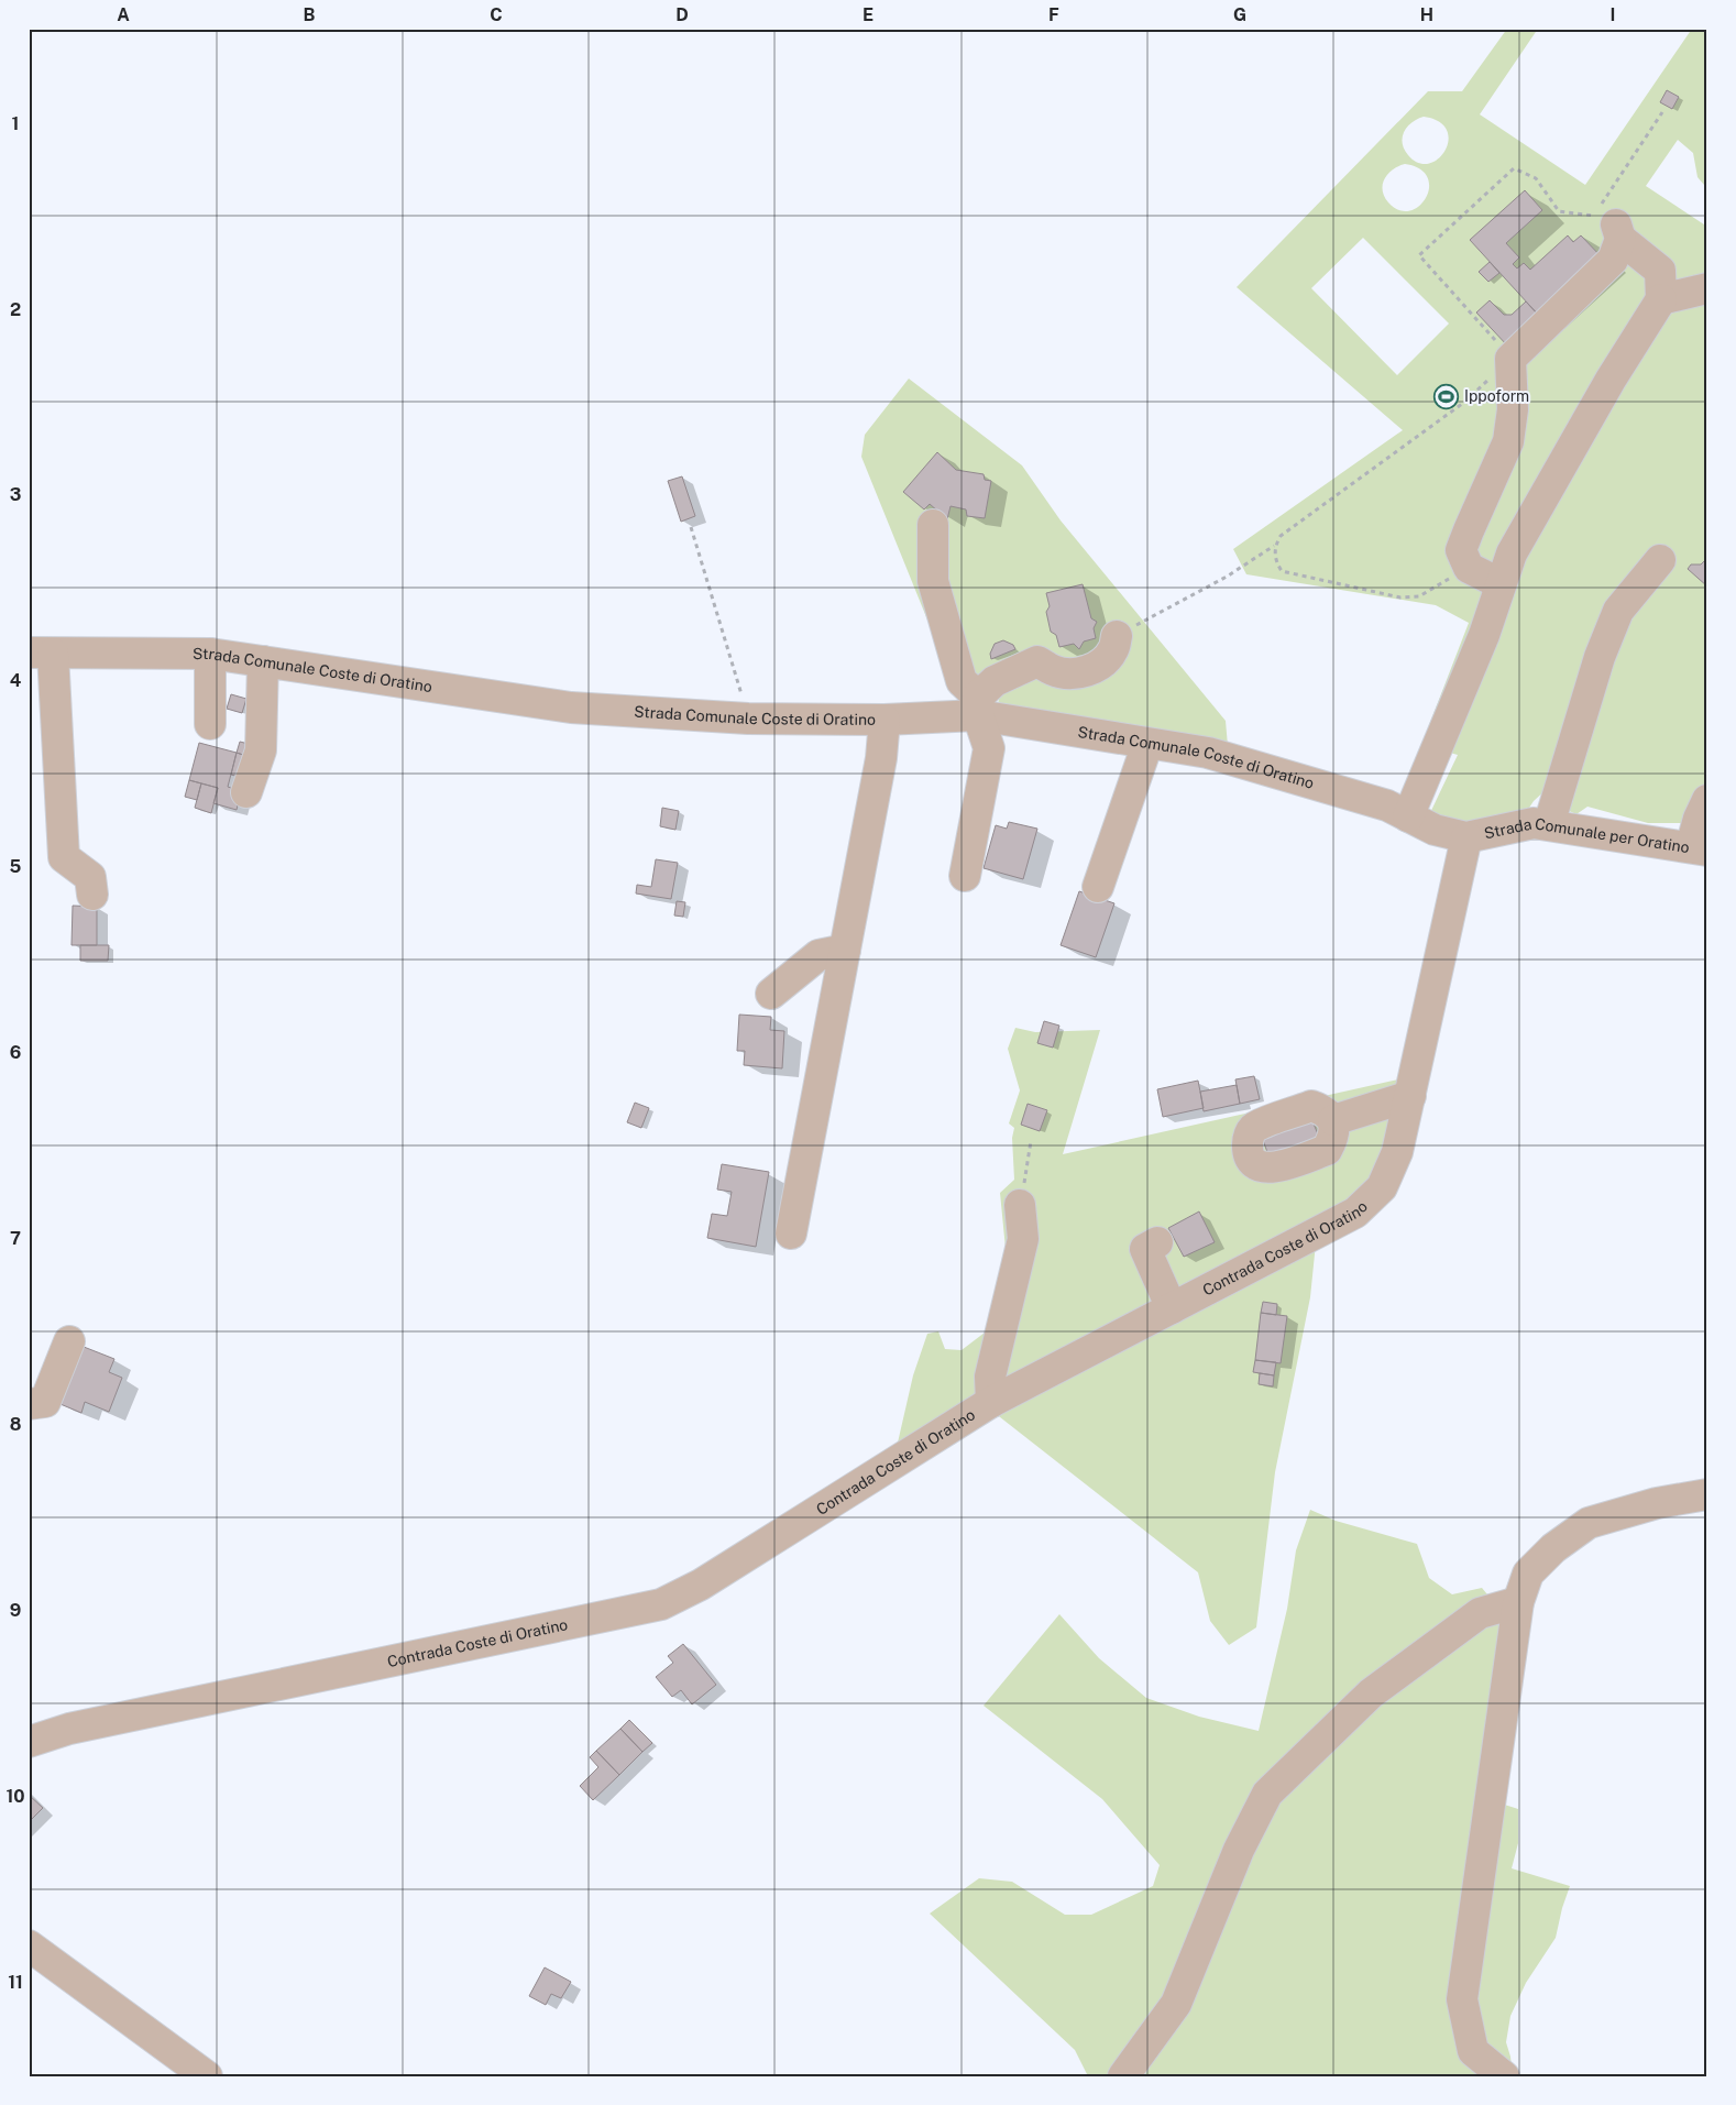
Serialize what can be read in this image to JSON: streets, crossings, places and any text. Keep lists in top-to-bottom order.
{
  "streets": {
    "street": ["Strada Comunale Coste di Oratino", "Strada Comunale per Oratino", "Contrada Coste di Oratino"]
  },
  "crossings": [
    ["Strada Comunale Coste di Oratino", "Strada Comunale per Oratino"],
    ["Strada Comunale Coste di Oratino", "Contrada Coste di Oratino"],
    ["Strada Comunale per Oratino", "Contrada Coste di Oratino"]
  ],
  "places": {
    "sports": ["Ippoform"]
  },
  "grid": {
    "columns": [
      "A",
      "B",
      "C",
      "D",
      "E",
      "F",
      "G",
      "H",
      "I"
    ],
    "rows": [
      "1",
      "2",
      "3",
      "4",
      "5",
      "6",
      "7",
      "8",
      "9",
      "10",
      "11"
    ]
  }
}
